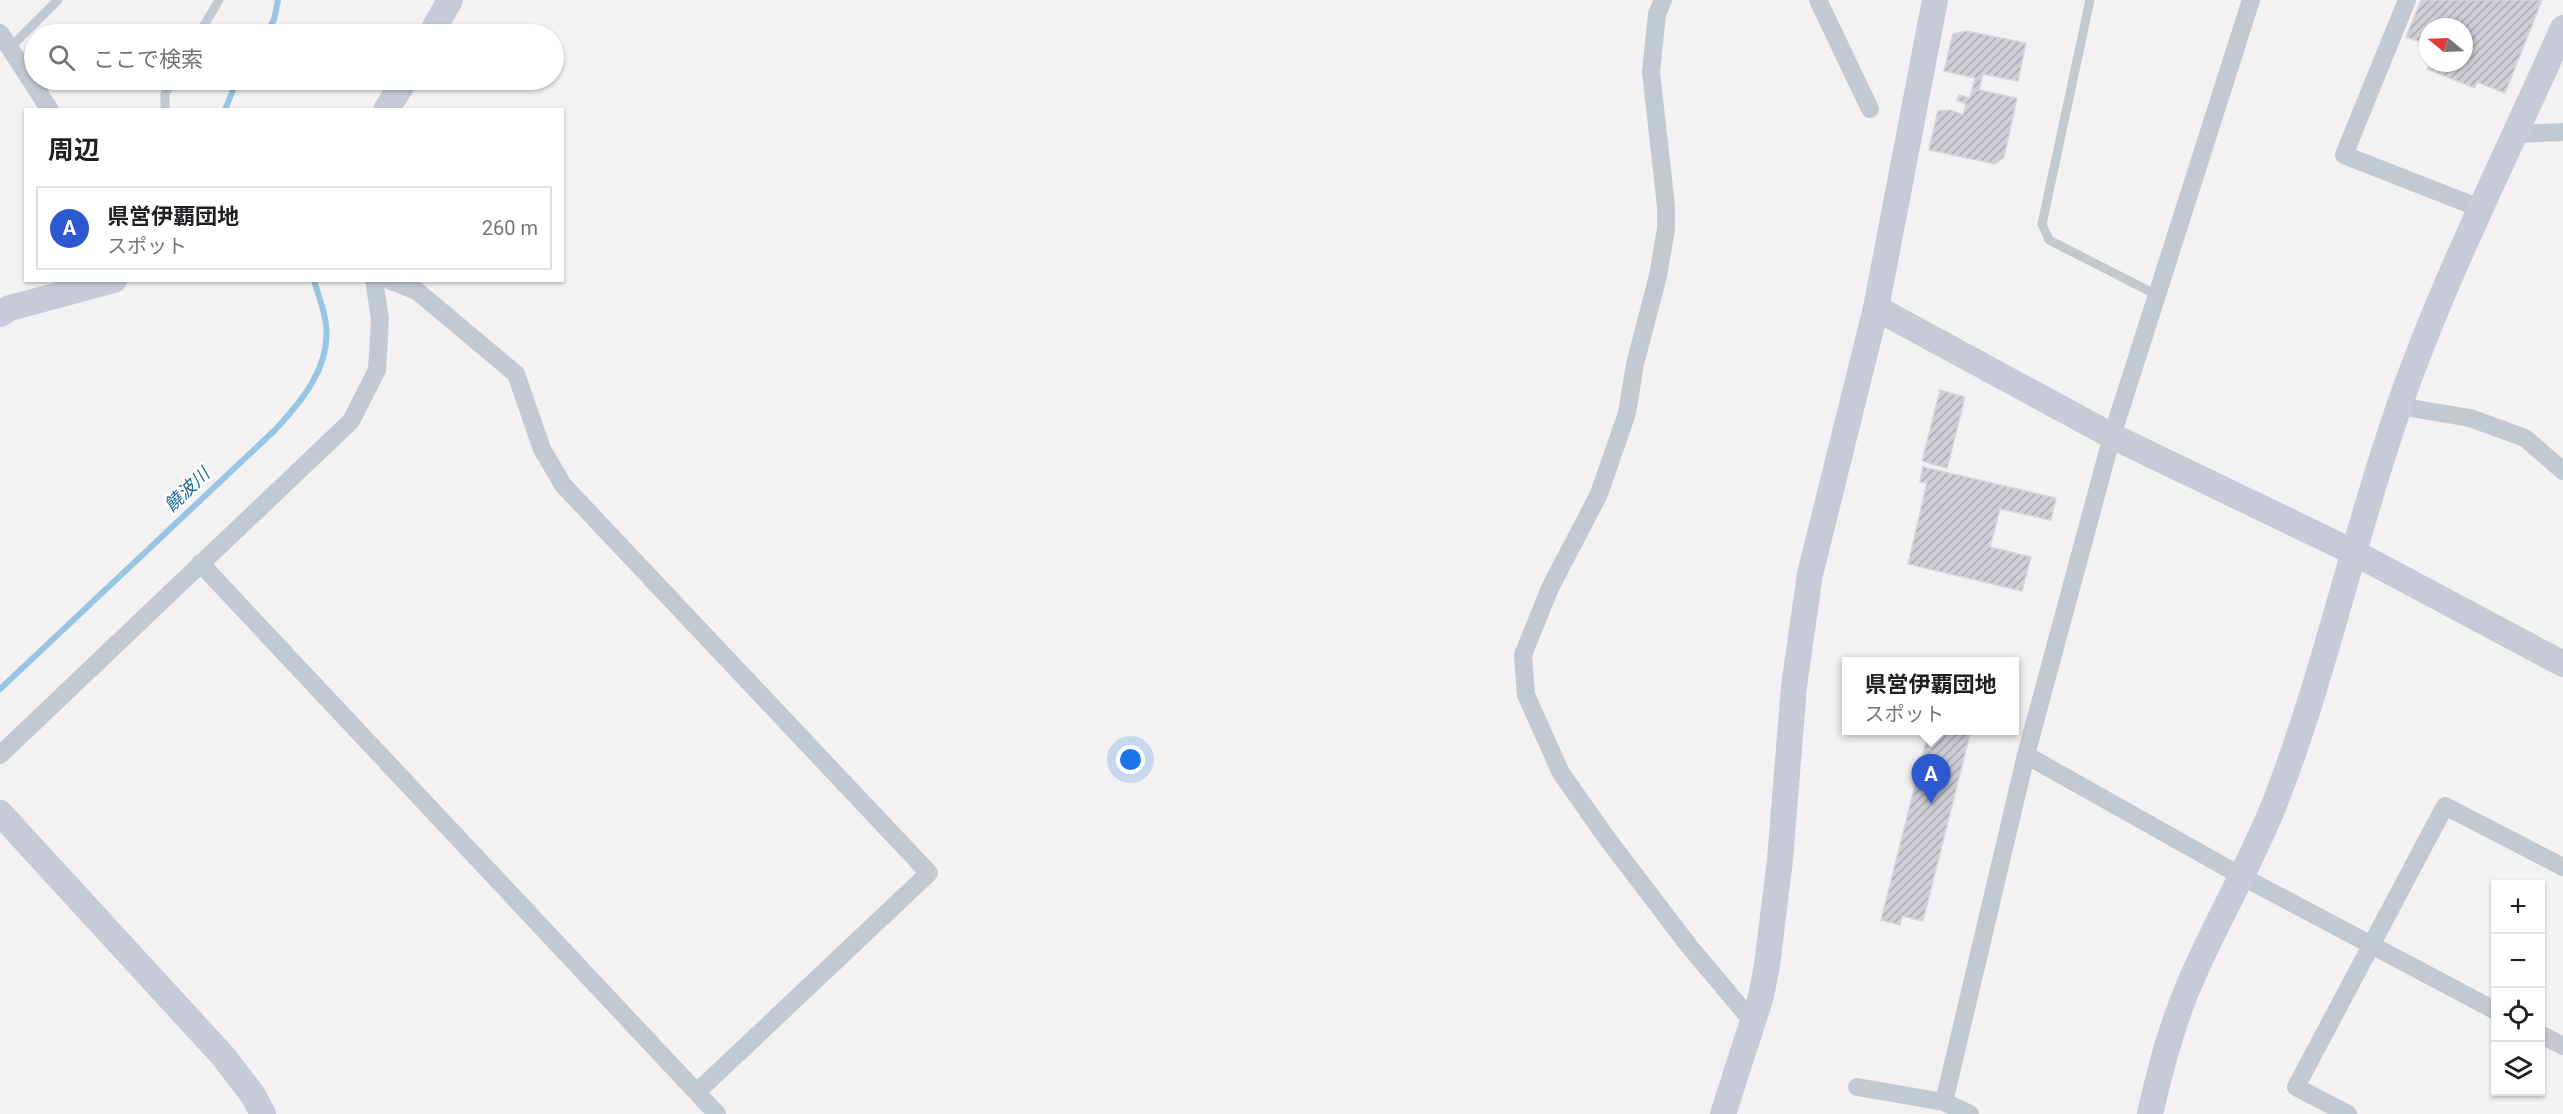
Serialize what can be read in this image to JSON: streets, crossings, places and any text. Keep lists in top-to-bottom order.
{
  "water": ["饒波川"],
  "north": "left",
  "page": {
    "search": "ここで検索",
    "heading": "周辺",
    "list": [
      {
        "mark": "A",
        "name": "県営伊覇団地",
        "note": "スポット",
        "value": "260 m"
      }
    ],
    "popup": ["県営伊覇団地", "スポット"],
    "pins": "A",
    "map_buttons": ["+", "−"]
  }
}
